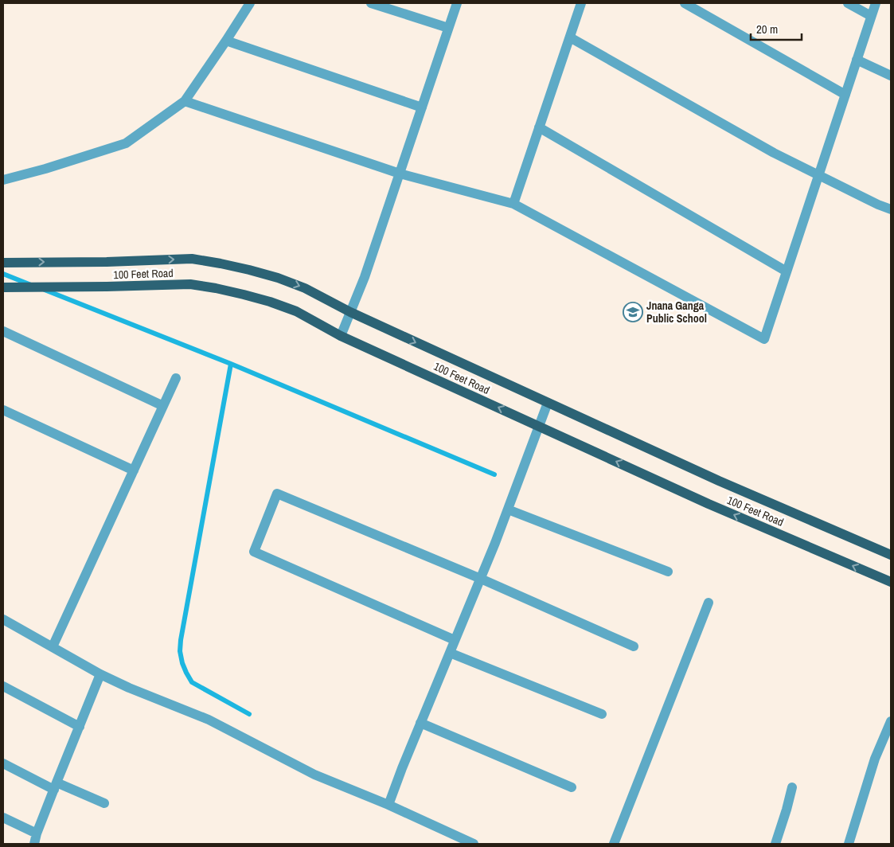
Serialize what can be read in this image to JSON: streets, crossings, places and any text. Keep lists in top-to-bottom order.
{
  "streets": {
    "main road": ["100 Feet Road"]
  },
  "places": {
    "school or university": ["Jnana Ganga Public School"]
  },
  "scale_bar": "20 m"
}
